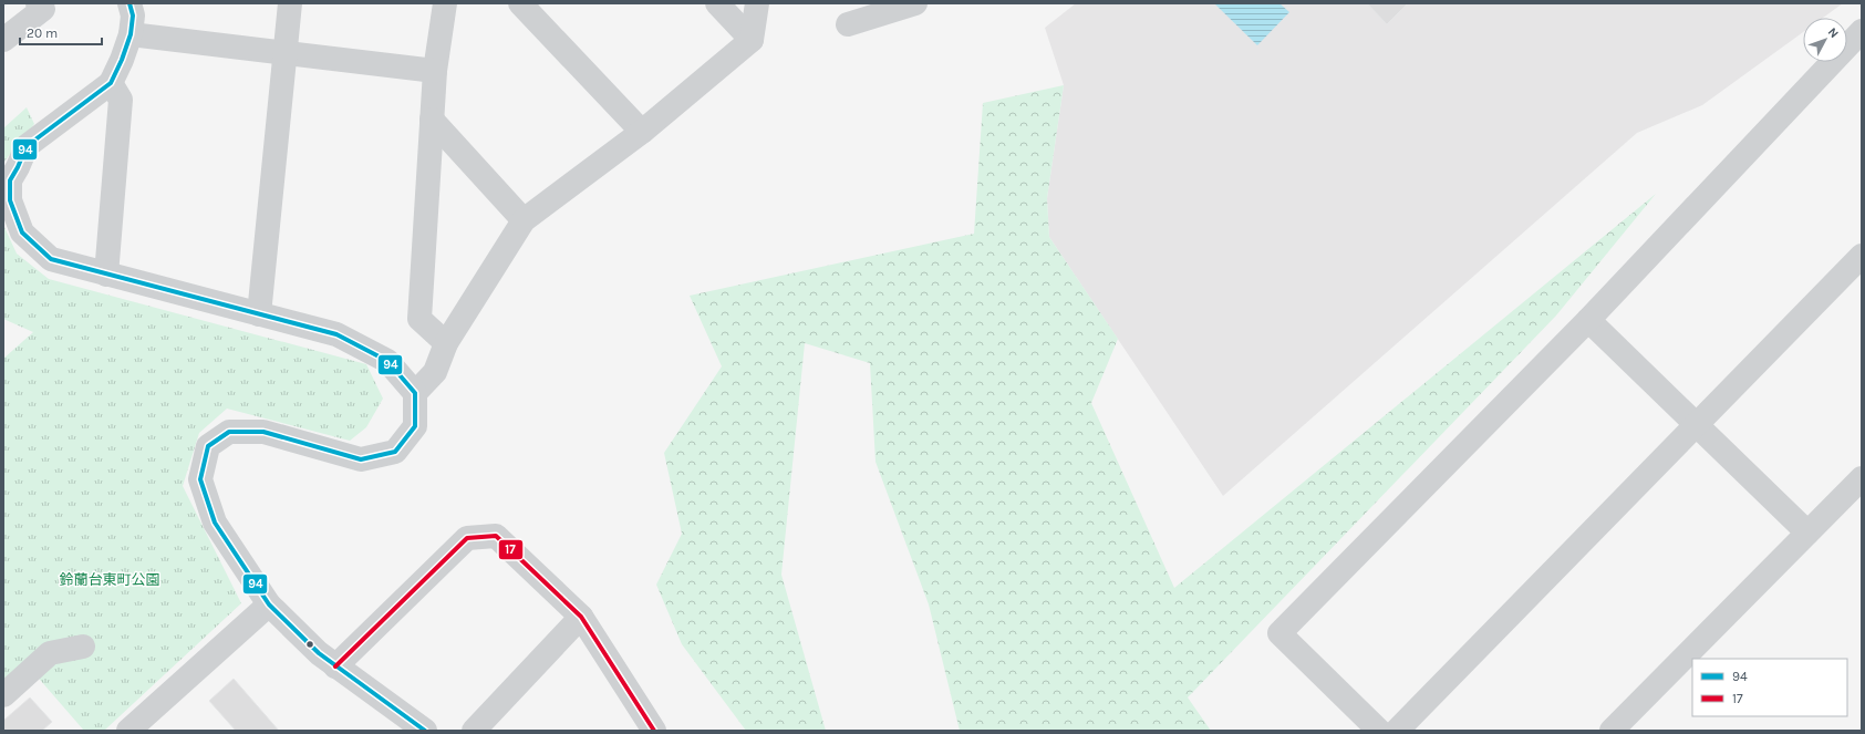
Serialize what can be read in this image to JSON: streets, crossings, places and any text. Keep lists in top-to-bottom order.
{
  "parks": ["鈴蘭台東町公園"],
  "lines": ["transit line 94", "transit line 17"],
  "legend": ["94", "17"],
  "scale_bar": "20 m",
  "north": "top right"
}
